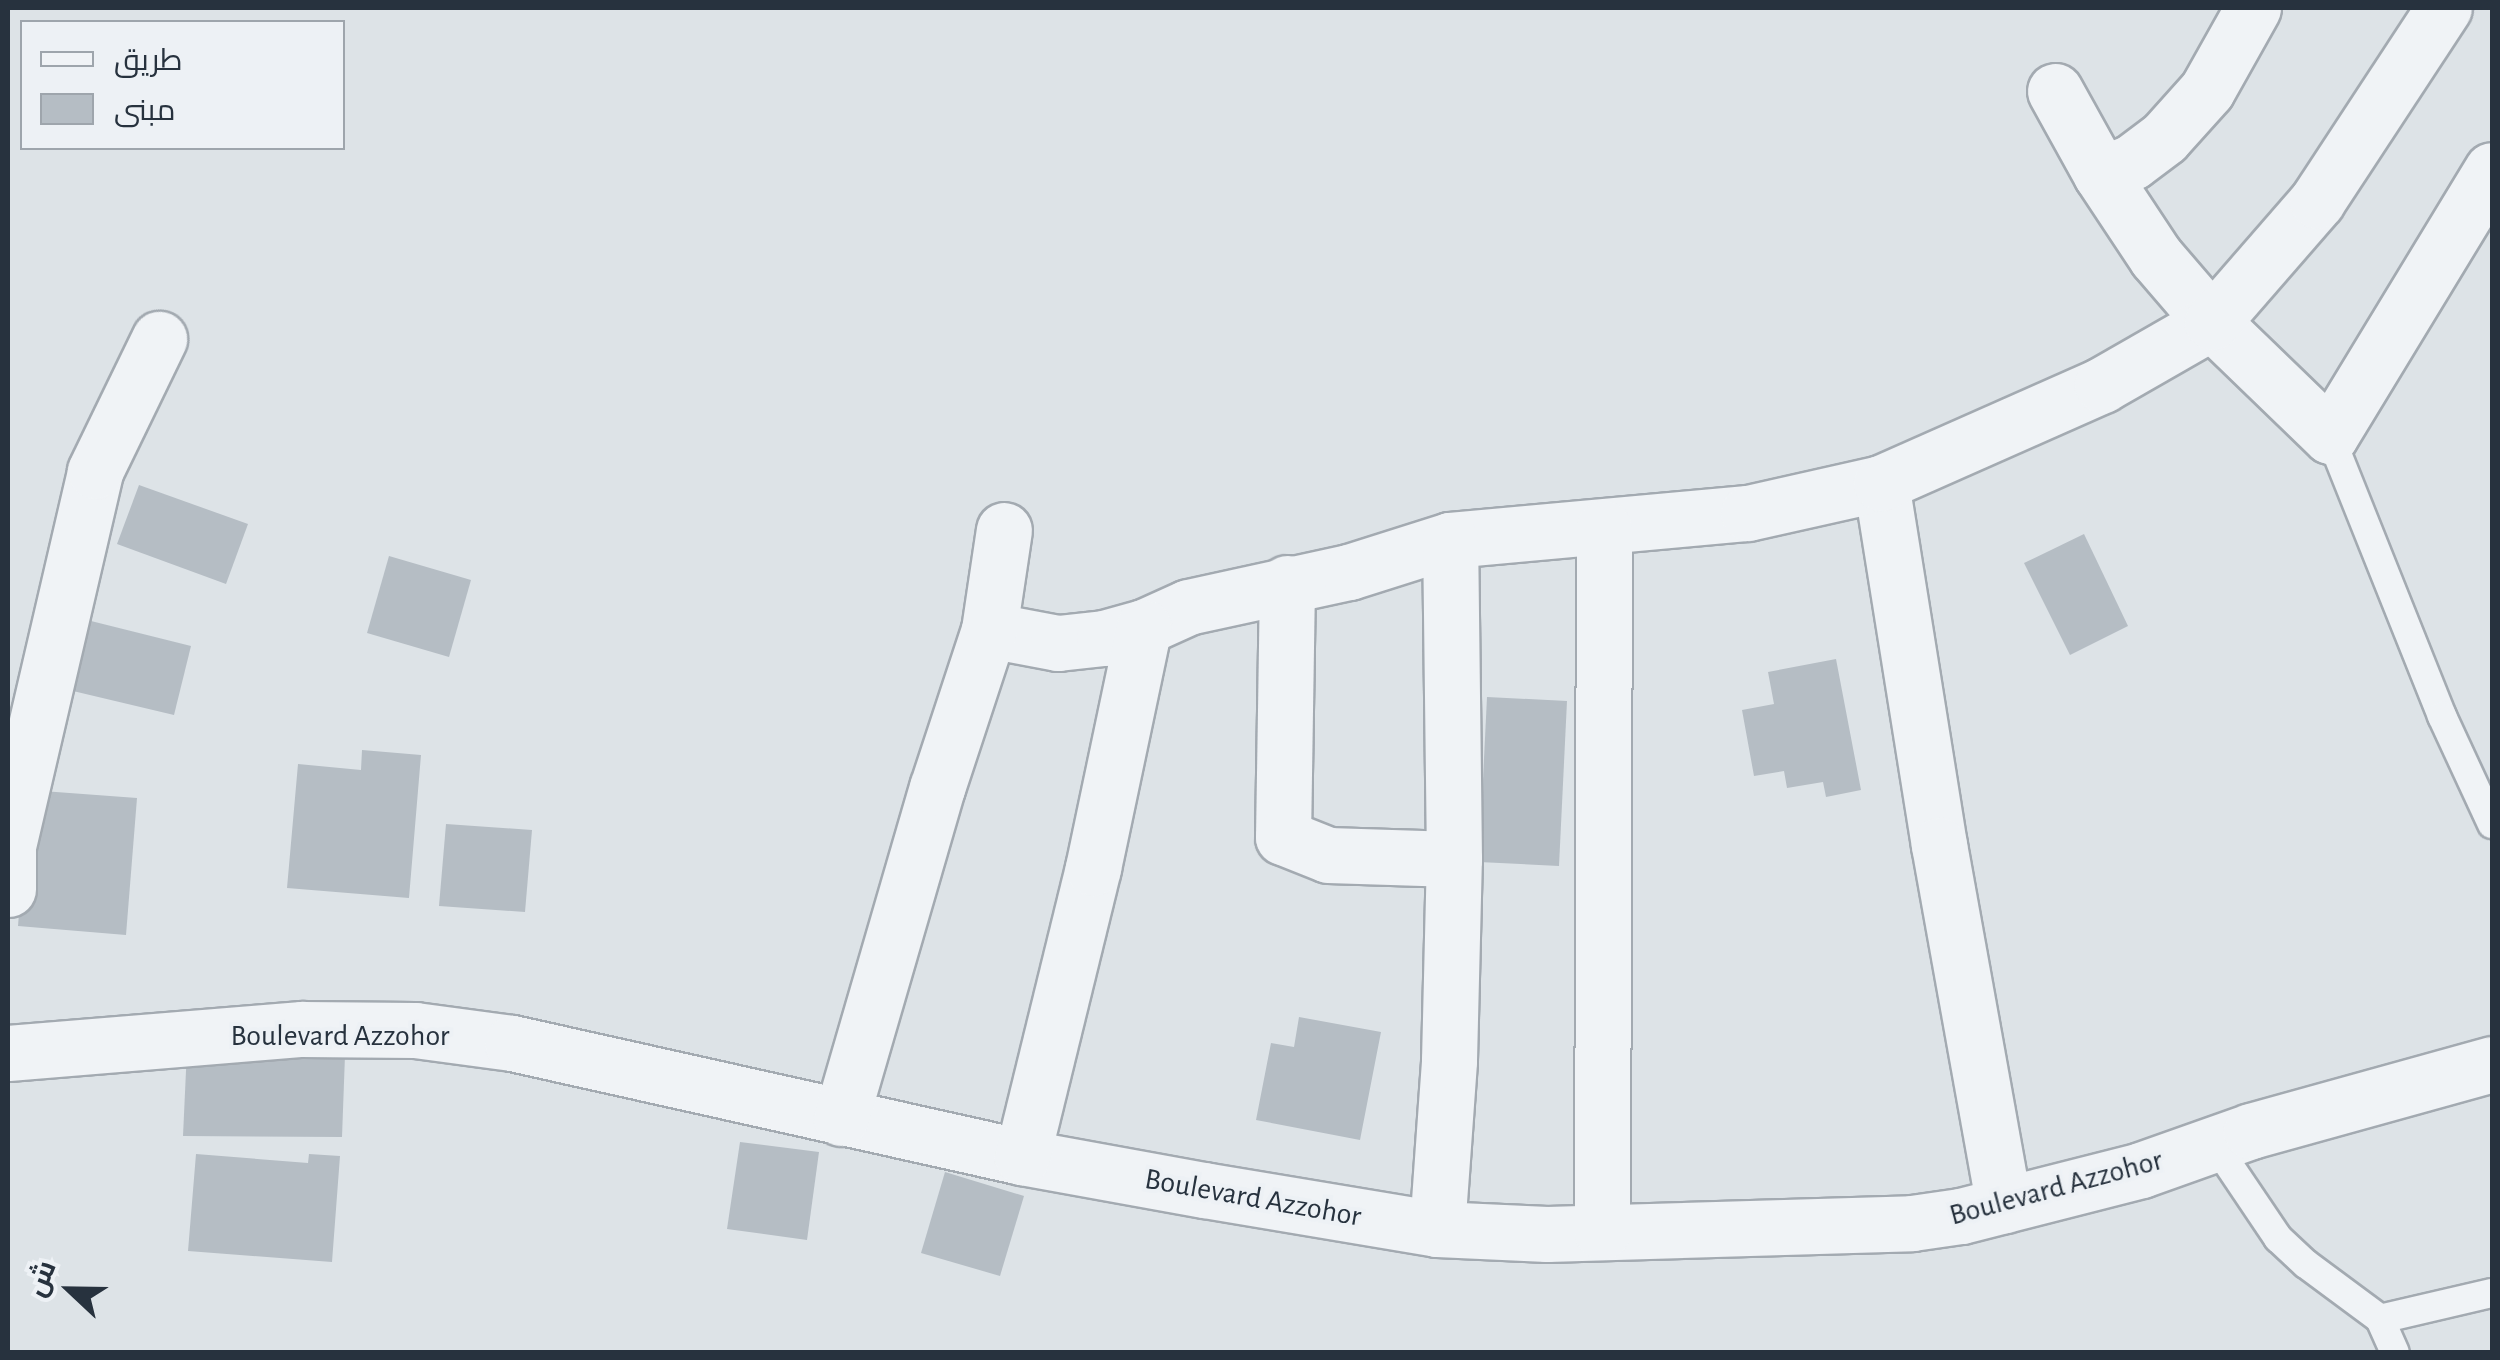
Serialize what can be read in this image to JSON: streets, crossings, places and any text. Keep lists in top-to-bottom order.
{
  "streets": {
    "street": ["Boulevard Azzohor"]
  },
  "legend": ["طريق", "مبنى"],
  "north": "left"
}
